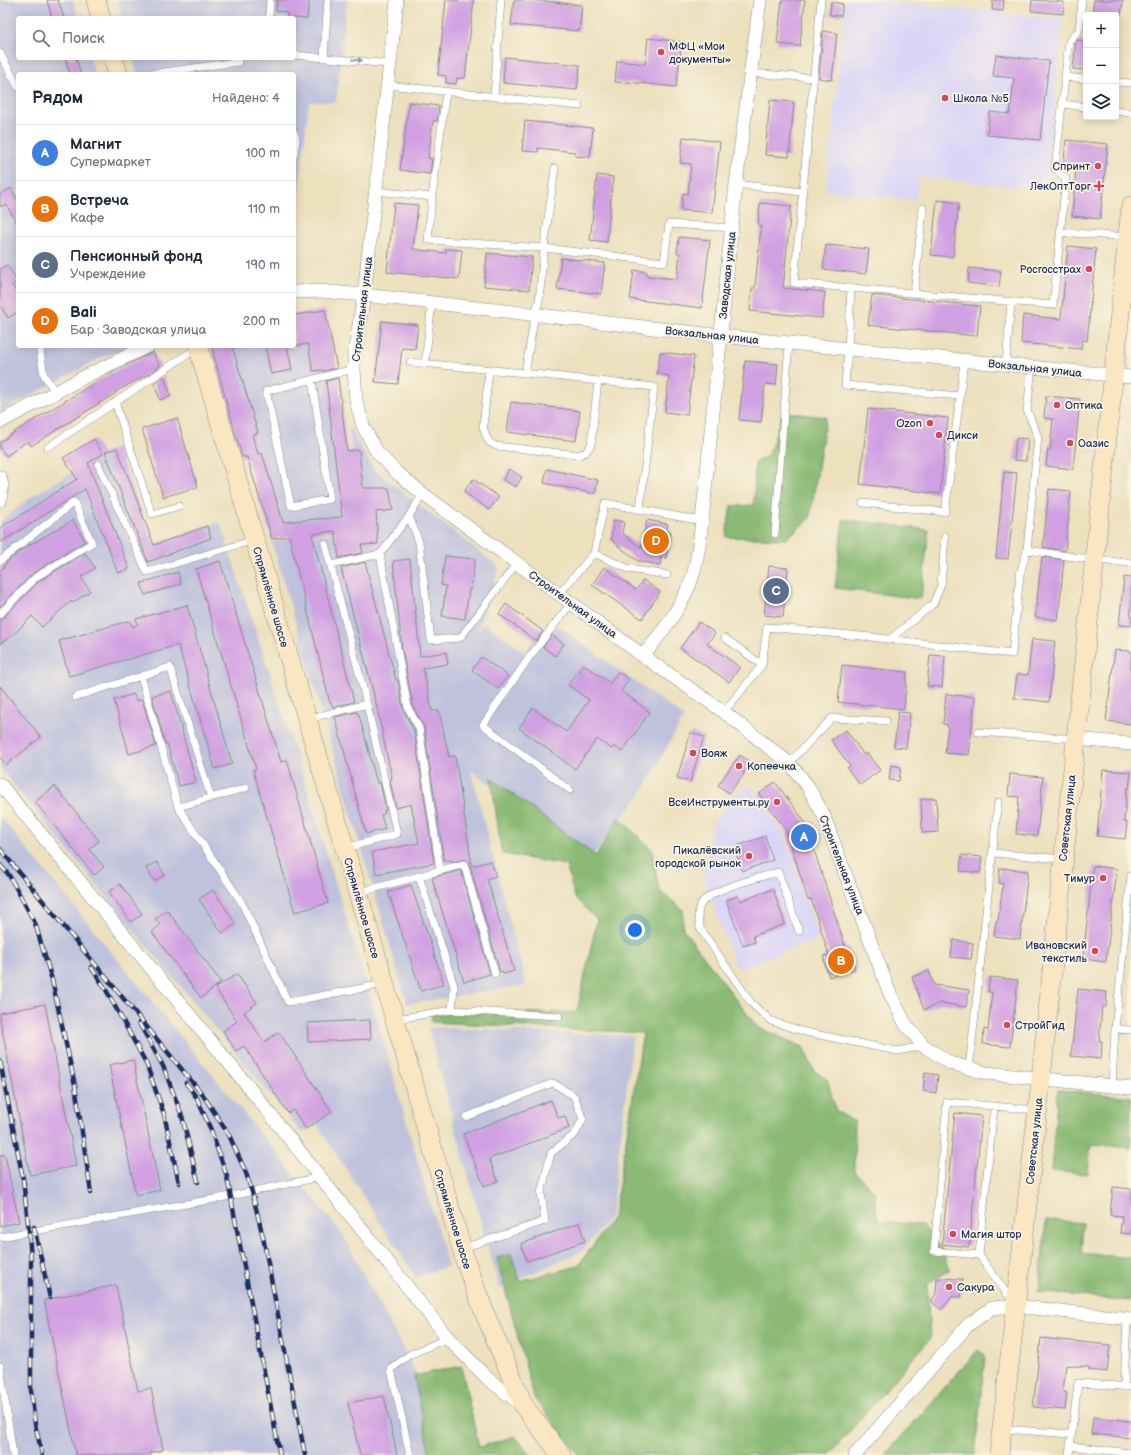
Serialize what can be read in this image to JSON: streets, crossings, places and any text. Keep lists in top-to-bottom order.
{
  "streets": {
    "street": [
      "Заводская улица",
      "Строительная улица",
      "Вокзальная улица",
      "Спрямлённое шоссе",
      "Советская улица"
    ]
  },
  "crossings": [
    ["Заводская улица", "Строительная улица"],
    ["Заводская улица", "Вокзальная улица"],
    ["Строительная улица", "Вокзальная улица"],
    ["Строительная улица", "Советская улица"],
    ["Вокзальная улица", "Советская улица"]
  ],
  "places": {
    "other": [
      "МФЦ «Мои документы»",
      "Школа №5",
      "Спринт",
      "Росгосстрах",
      "Оптика",
      "Ozon",
      "Дикси",
      "Оазис",
      "Вояж",
      "Копеечка",
      "ВсеИнструменты.ру",
      "Пикалёвский городской рынок",
      "Тимур",
      "Ивановский текстиль",
      "СтройГид",
      "Магия штор",
      "Сакура"
    ],
    "health": ["ЛекОптТорг"]
  },
  "page": {
    "map_buttons": ["+", "−"],
    "search": "Поиск",
    "heading": ["Рядом", "Найдено: 4"],
    "list": [
      {
        "mark": "A",
        "name": "Магнит",
        "note": "Супермаркет",
        "value": "100 m"
      },
      {
        "mark": "B",
        "name": "Встреча",
        "note": "Кафе",
        "value": "110 m"
      },
      {
        "mark": "C",
        "name": "Пенсионный фонд",
        "note": "Учреждение",
        "value": "190 m"
      },
      {
        "mark": "D",
        "name": "Bali",
        "note": "Бар · Заводская улица",
        "value": "200 m"
      }
    ],
    "pins": [
      "D",
      "C",
      "A",
      "B"
    ]
  }
}
